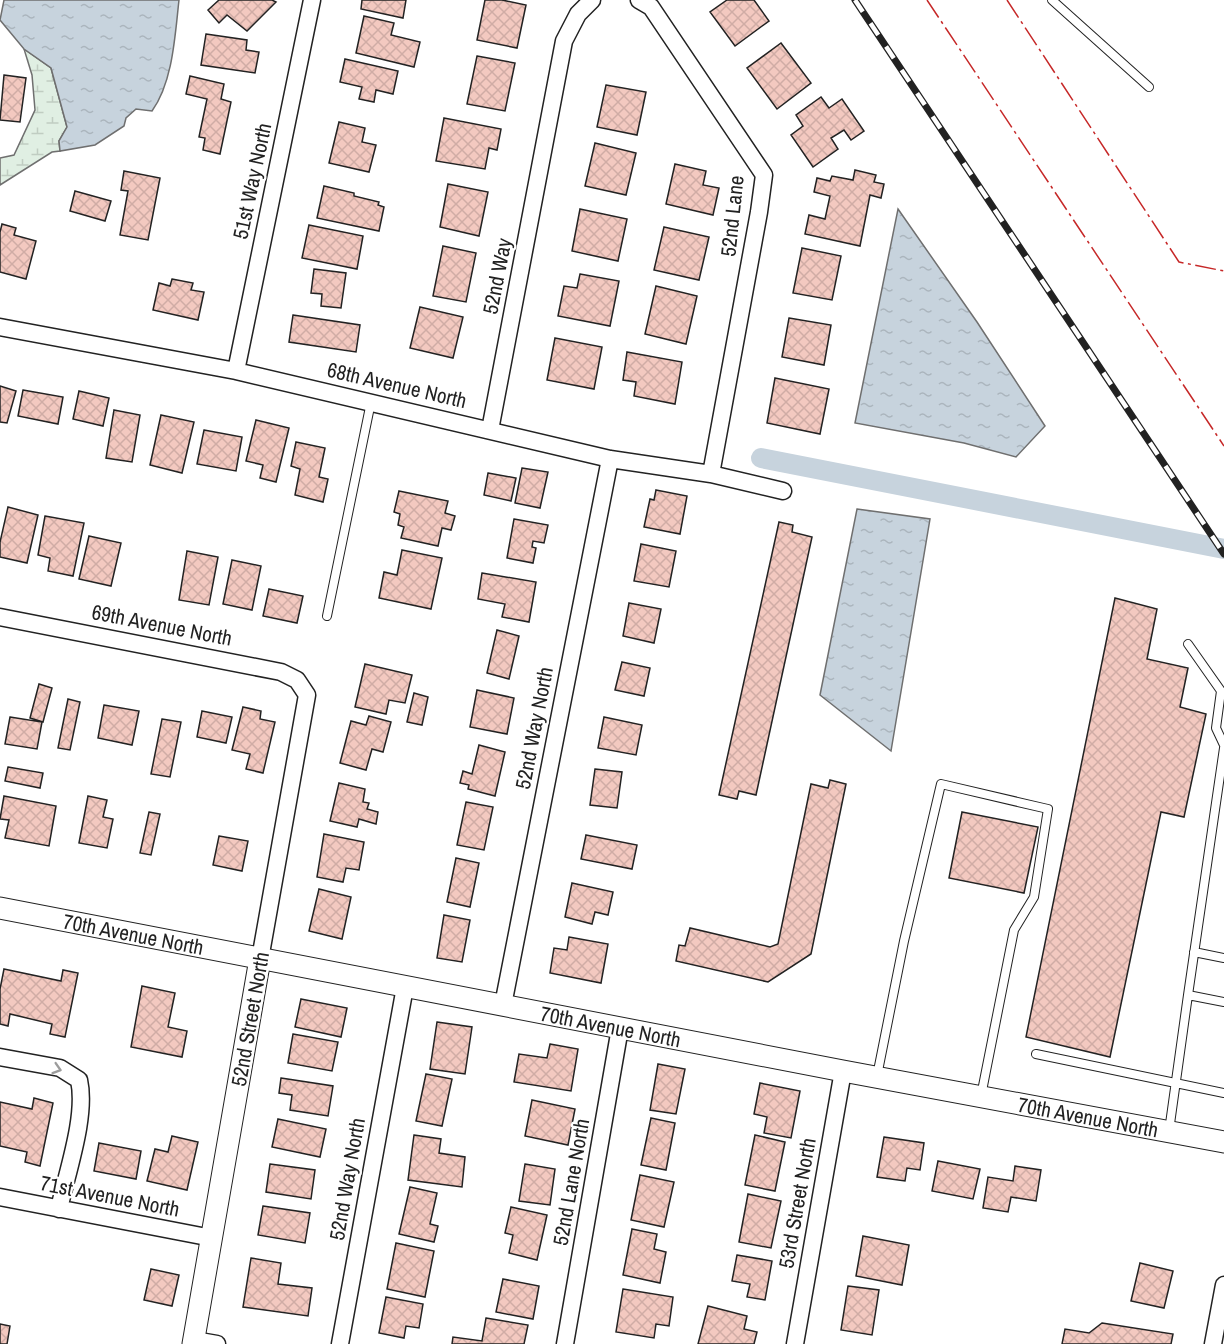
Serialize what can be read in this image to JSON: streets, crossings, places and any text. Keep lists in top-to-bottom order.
{
  "streets": {
    "street": [
      "51st Way North",
      "52nd Lane",
      "52nd Way",
      "68th Avenue North",
      "69th Avenue North",
      "52nd Way North",
      "70th Avenue North",
      "52nd Street North",
      "52nd Lane North",
      "71st Avenue North",
      "53rd Street North"
    ]
  },
  "crossings": [
    ["51st Way North", "68th Avenue North"],
    ["52nd Lane", "68th Avenue North"],
    ["52nd Way", "68th Avenue North"],
    ["68th Avenue North", "52nd Way North"],
    ["69th Avenue North", "52nd Street North"],
    ["52nd Way North", "70th Avenue North"],
    ["70th Avenue North", "52nd Street North"],
    ["70th Avenue North", "52nd Lane North"],
    ["70th Avenue North", "53rd Street North"],
    ["52nd Street North", "71st Avenue North"]
  ]
}
